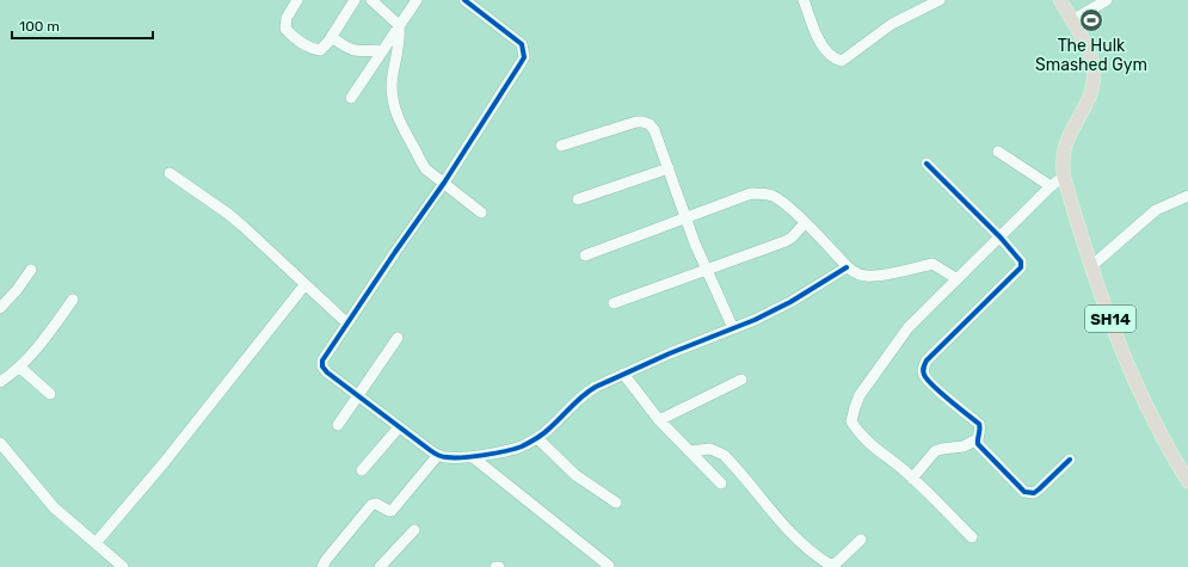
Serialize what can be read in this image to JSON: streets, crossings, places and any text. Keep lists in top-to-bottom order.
{
  "streets": {
    "main road": ["SH14"]
  },
  "places": {
    "sports": ["The Hulk Smashed Gym"]
  },
  "scale_bar": "100 m"
}
